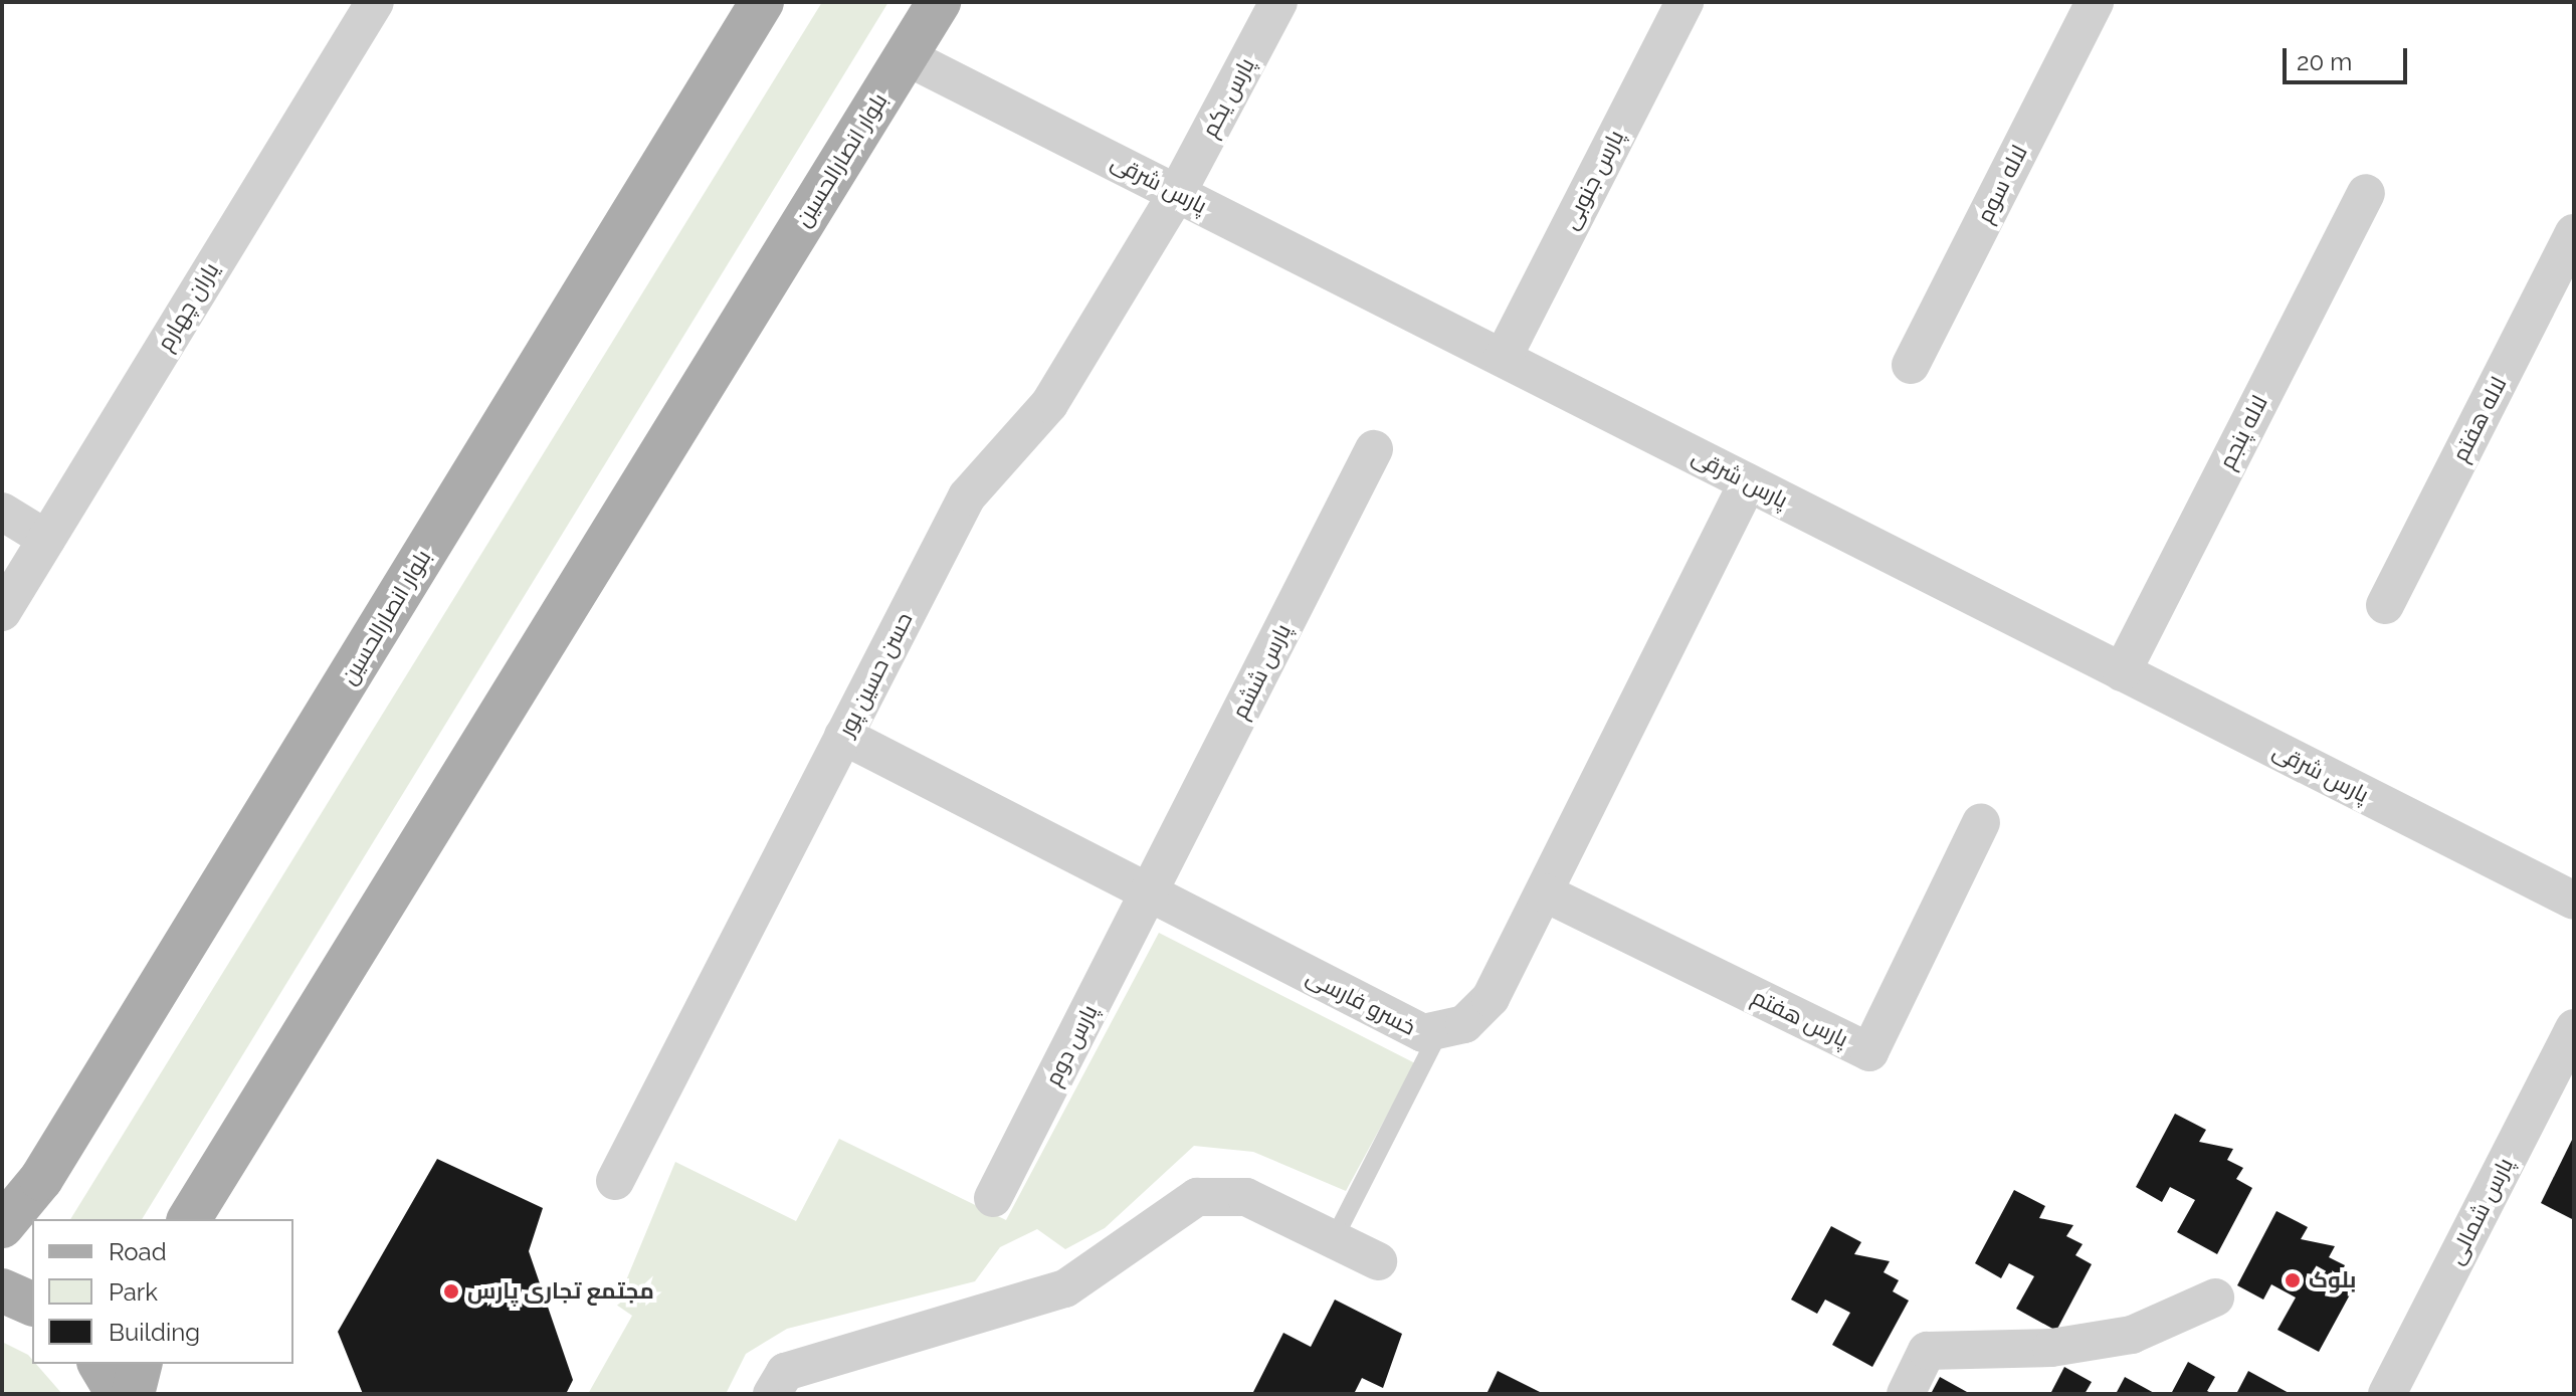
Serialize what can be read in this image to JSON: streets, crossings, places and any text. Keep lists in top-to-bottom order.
{
  "streets": {
    "main road": ["بلوار انصارالحسین"],
    "street": [
      "پارس یکم",
      "پارس جنوبی",
      "پارس شرقی",
      "لاله سوم",
      "یاران چهارم",
      "لاله هفتم",
      "لاله پنجم",
      "پارس ششم",
      "حسن حسین پور",
      "خسرو فارسی",
      "پارس هفتم",
      "پارس دوم",
      "پارس شمالی"
    ]
  },
  "crossings": [
    ["پارس یکم", "پارس شرقی"],
    ["پارس یکم", "حسن حسین پور"],
    ["بلوار انصارالحسین", "پارس شرقی"],
    ["پارس جنوبی", "پارس شرقی"],
    ["پارس شرقی", "لاله پنجم"],
    ["پارس شرقی", "حسن حسین پور"],
    ["پارس شرقی", "خسرو فارسی"],
    ["پارس ششم", "خسرو فارسی"],
    ["پارس ششم", "پارس دوم"],
    ["حسن حسین پور", "خسرو فارسی"],
    ["خسرو فارسی", "پارس هفتم"],
    ["خسرو فارسی", "پارس دوم"]
  ],
  "places": ["بلوک", "مجتمع تجاری پارس"],
  "legend": ["Road", "Park", "Building"],
  "scale_bar": "20 m"
}
